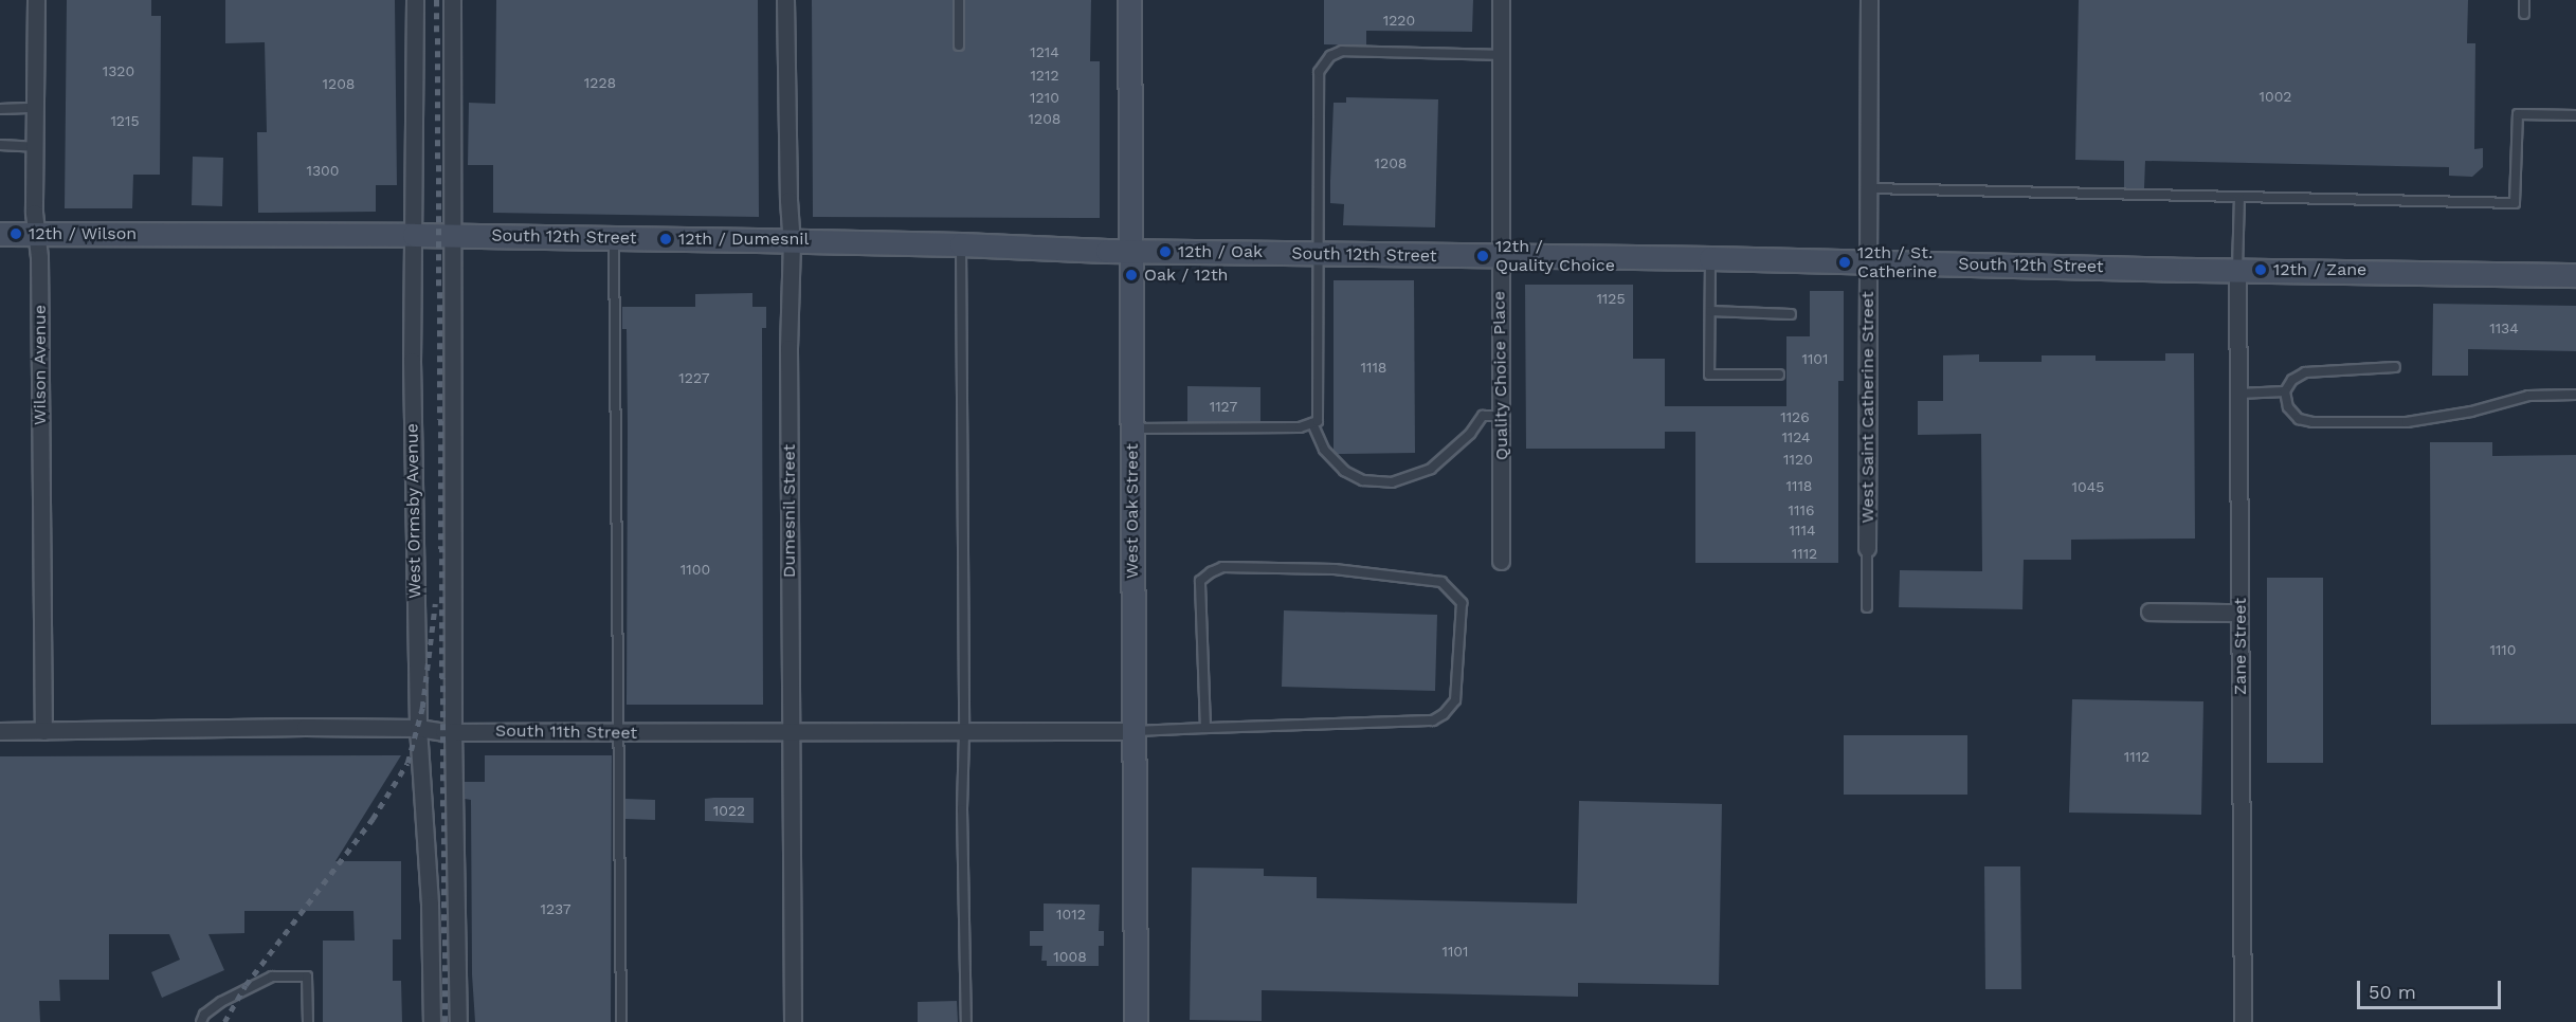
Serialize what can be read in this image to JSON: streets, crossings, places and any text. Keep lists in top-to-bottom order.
{
  "streets": {
    "street": [
      "South 12th Street",
      "Wilson Avenue",
      "Quality Choice Place",
      "West Saint Catherine Street",
      "West Ormsby Avenue",
      "Dumesnil Street",
      "West Oak Street",
      "Zane Street",
      "South 11th Street"
    ]
  },
  "crossings": [
    ["South 12th Street", "Wilson Avenue"],
    ["South 12th Street", "Quality Choice Place"],
    ["South 12th Street", "West Saint Catherine Street"],
    ["South 12th Street", "West Ormsby Avenue"],
    ["South 12th Street", "Dumesnil Street"],
    ["South 12th Street", "West Oak Street"],
    ["South 12th Street", "Zane Street"],
    ["Wilson Avenue", "South 11th Street"],
    ["West Ormsby Avenue", "South 11th Street"],
    ["Dumesnil Street", "South 11th Street"],
    ["West Oak Street", "South 11th Street"]
  ],
  "places": [
    "12th / Wilson",
    "12th / Dumesnil",
    "12th / Oak",
    "12th / Quality Choice",
    "12th / St. Catherine",
    "12th / Zane",
    "Oak / 12th"
  ],
  "house_numbers": [
    "1220",
    "1214",
    "1320",
    "1212",
    "1228",
    "1208",
    "1002",
    "1210",
    "1208",
    "1215",
    "1208",
    "1300",
    "1125",
    "1134",
    "1101",
    "1118",
    "1227",
    "1127",
    "1126",
    "1124",
    "1120",
    "1118",
    "1045",
    "1116",
    "1114",
    "1112",
    "1100",
    "1110",
    "1112",
    "1022",
    "1237",
    "1012",
    "1101",
    "1008"
  ],
  "scale_bar": "50 m"
}
